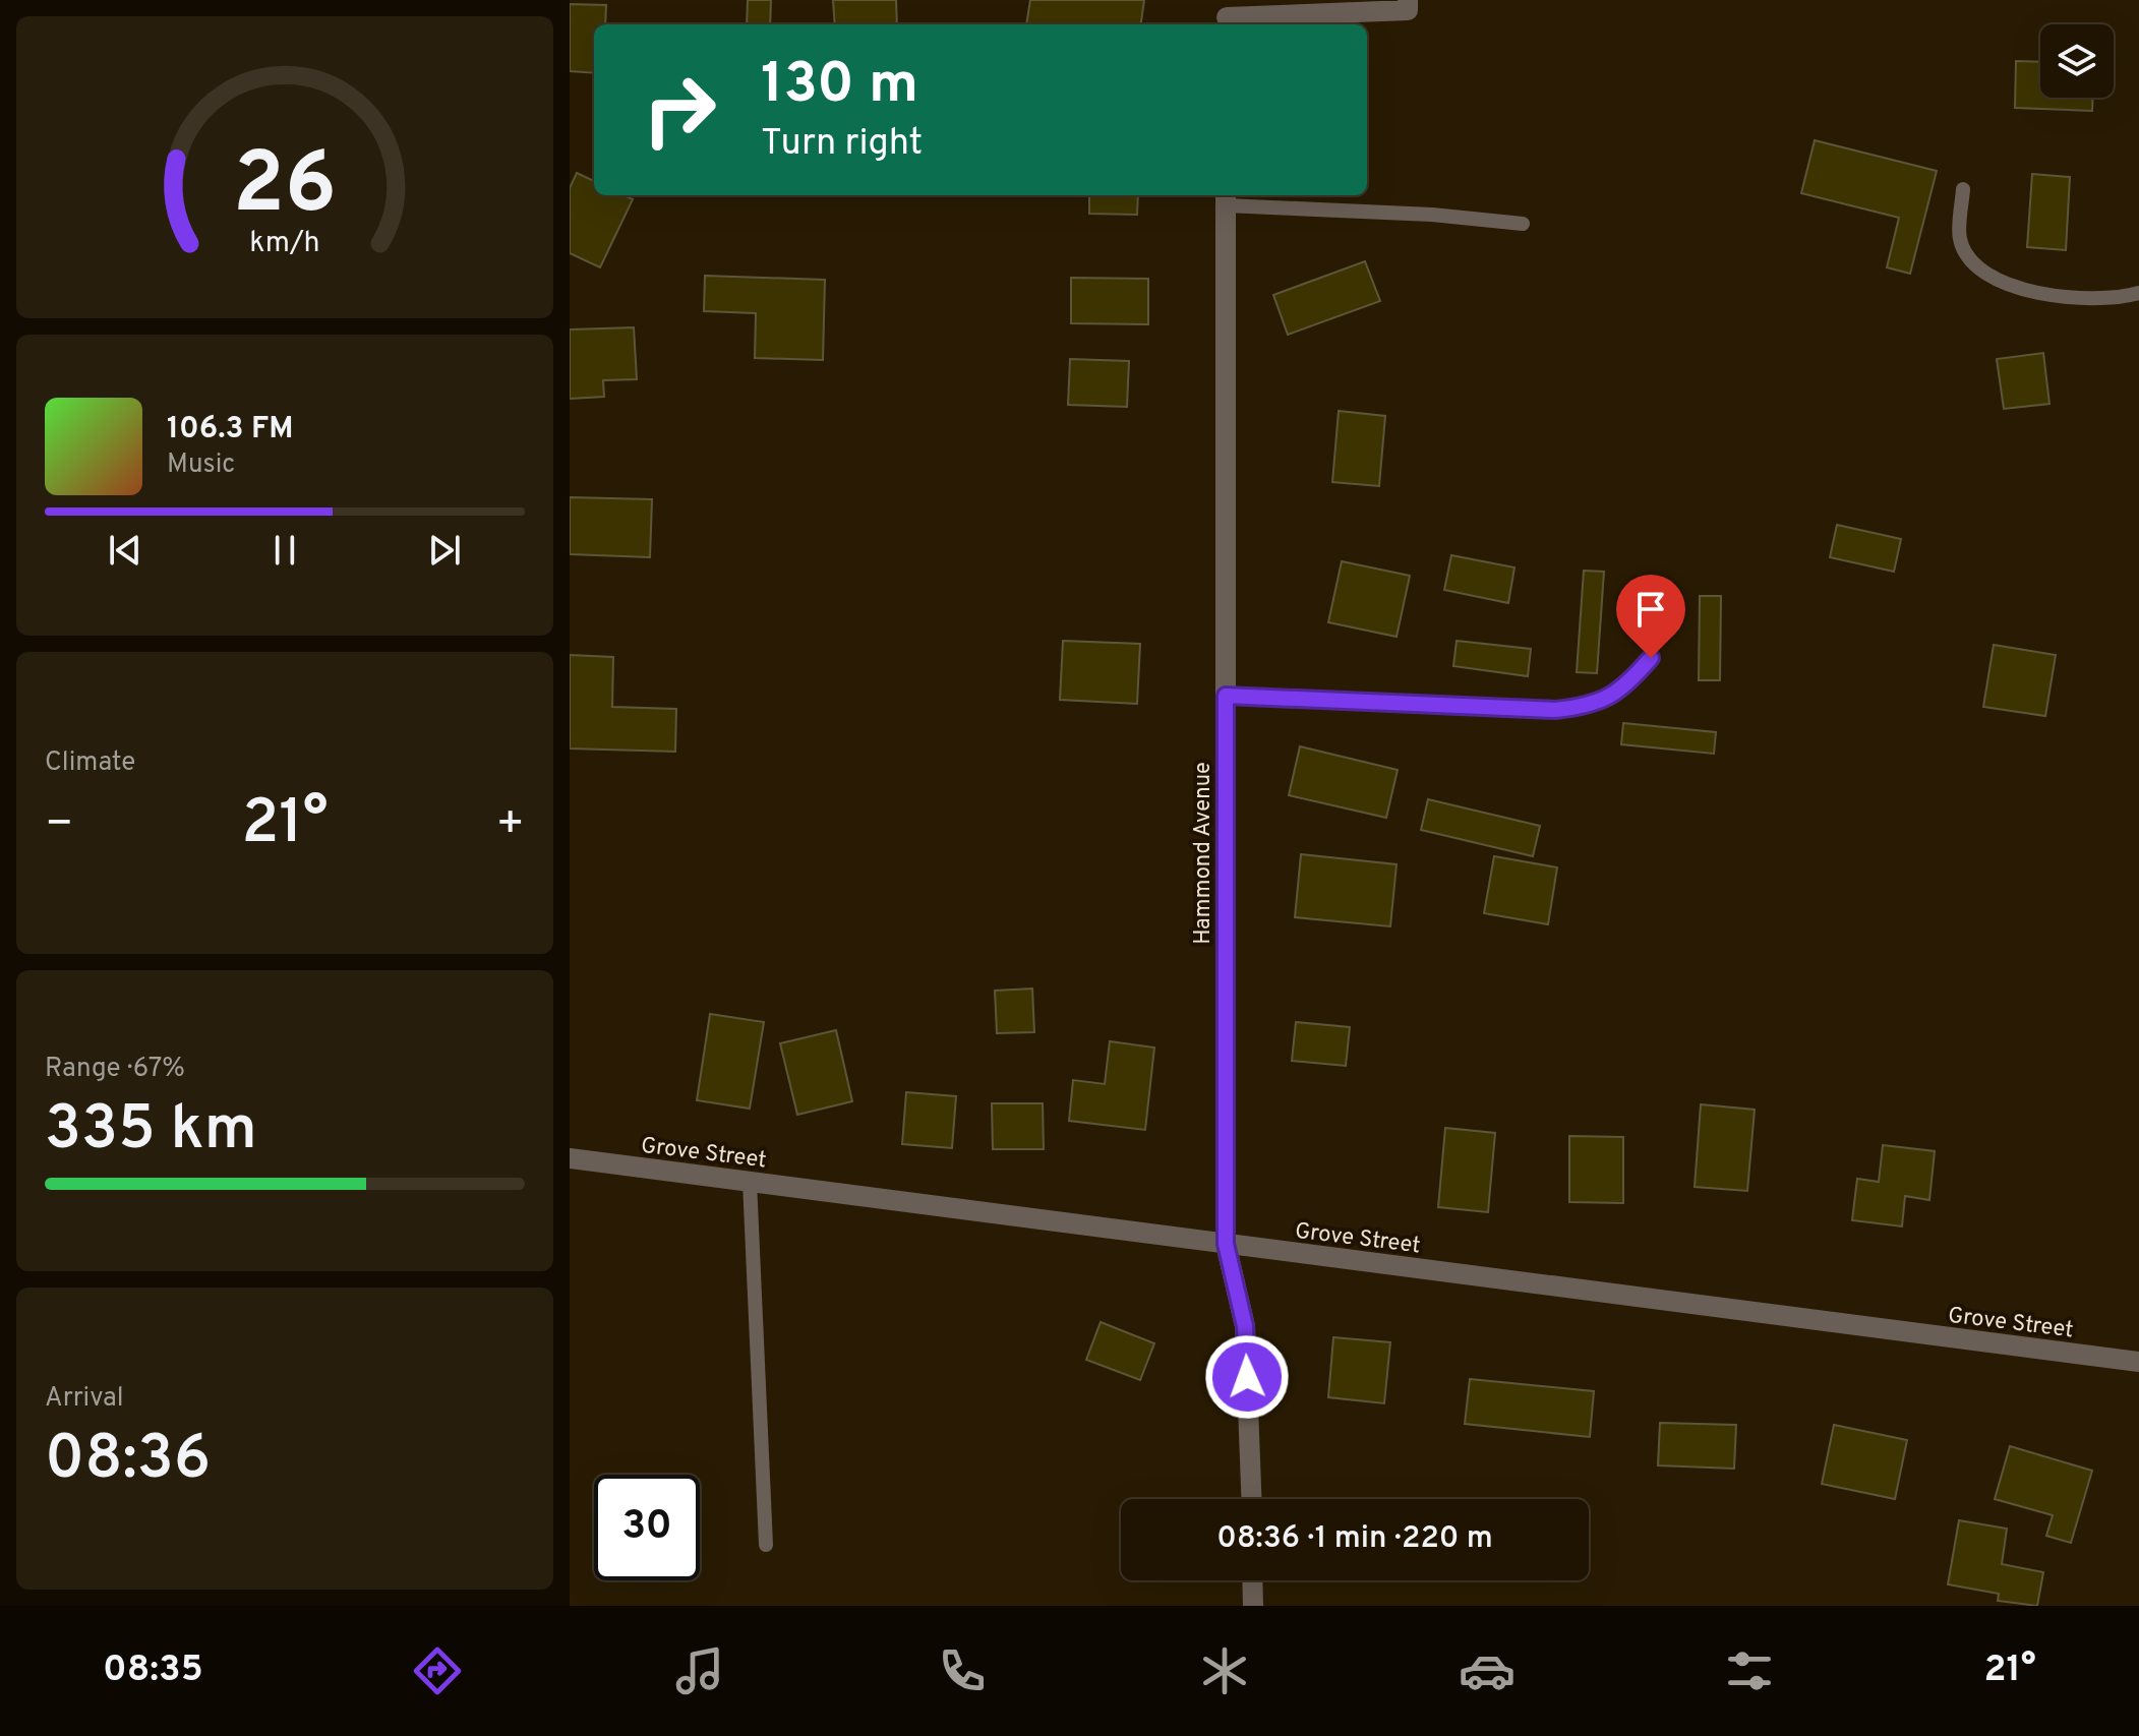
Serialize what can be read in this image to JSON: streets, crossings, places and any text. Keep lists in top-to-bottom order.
{
  "streets": {
    "street": ["Hammond Avenue", "Grove Street"]
  },
  "crossings": [
    ["Hammond Avenue", "Grove Street"]
  ],
  "page": {
    "turn": ["130 m", "Turn right"],
    "song": ["106.3 FM", "Music"],
    "tile": [
      "Climate",
      ["Range · 67%", "335 km"],
      ["Arrival", "08:36"]
    ],
    "heat": ["−", "21°", "+"],
    "limit": "30",
    "trip": "08:36 · 1 min · 220 m",
    "tabs": ["08:35", "21°"],
    "gauge": ["26", "km/h"]
  }
}
